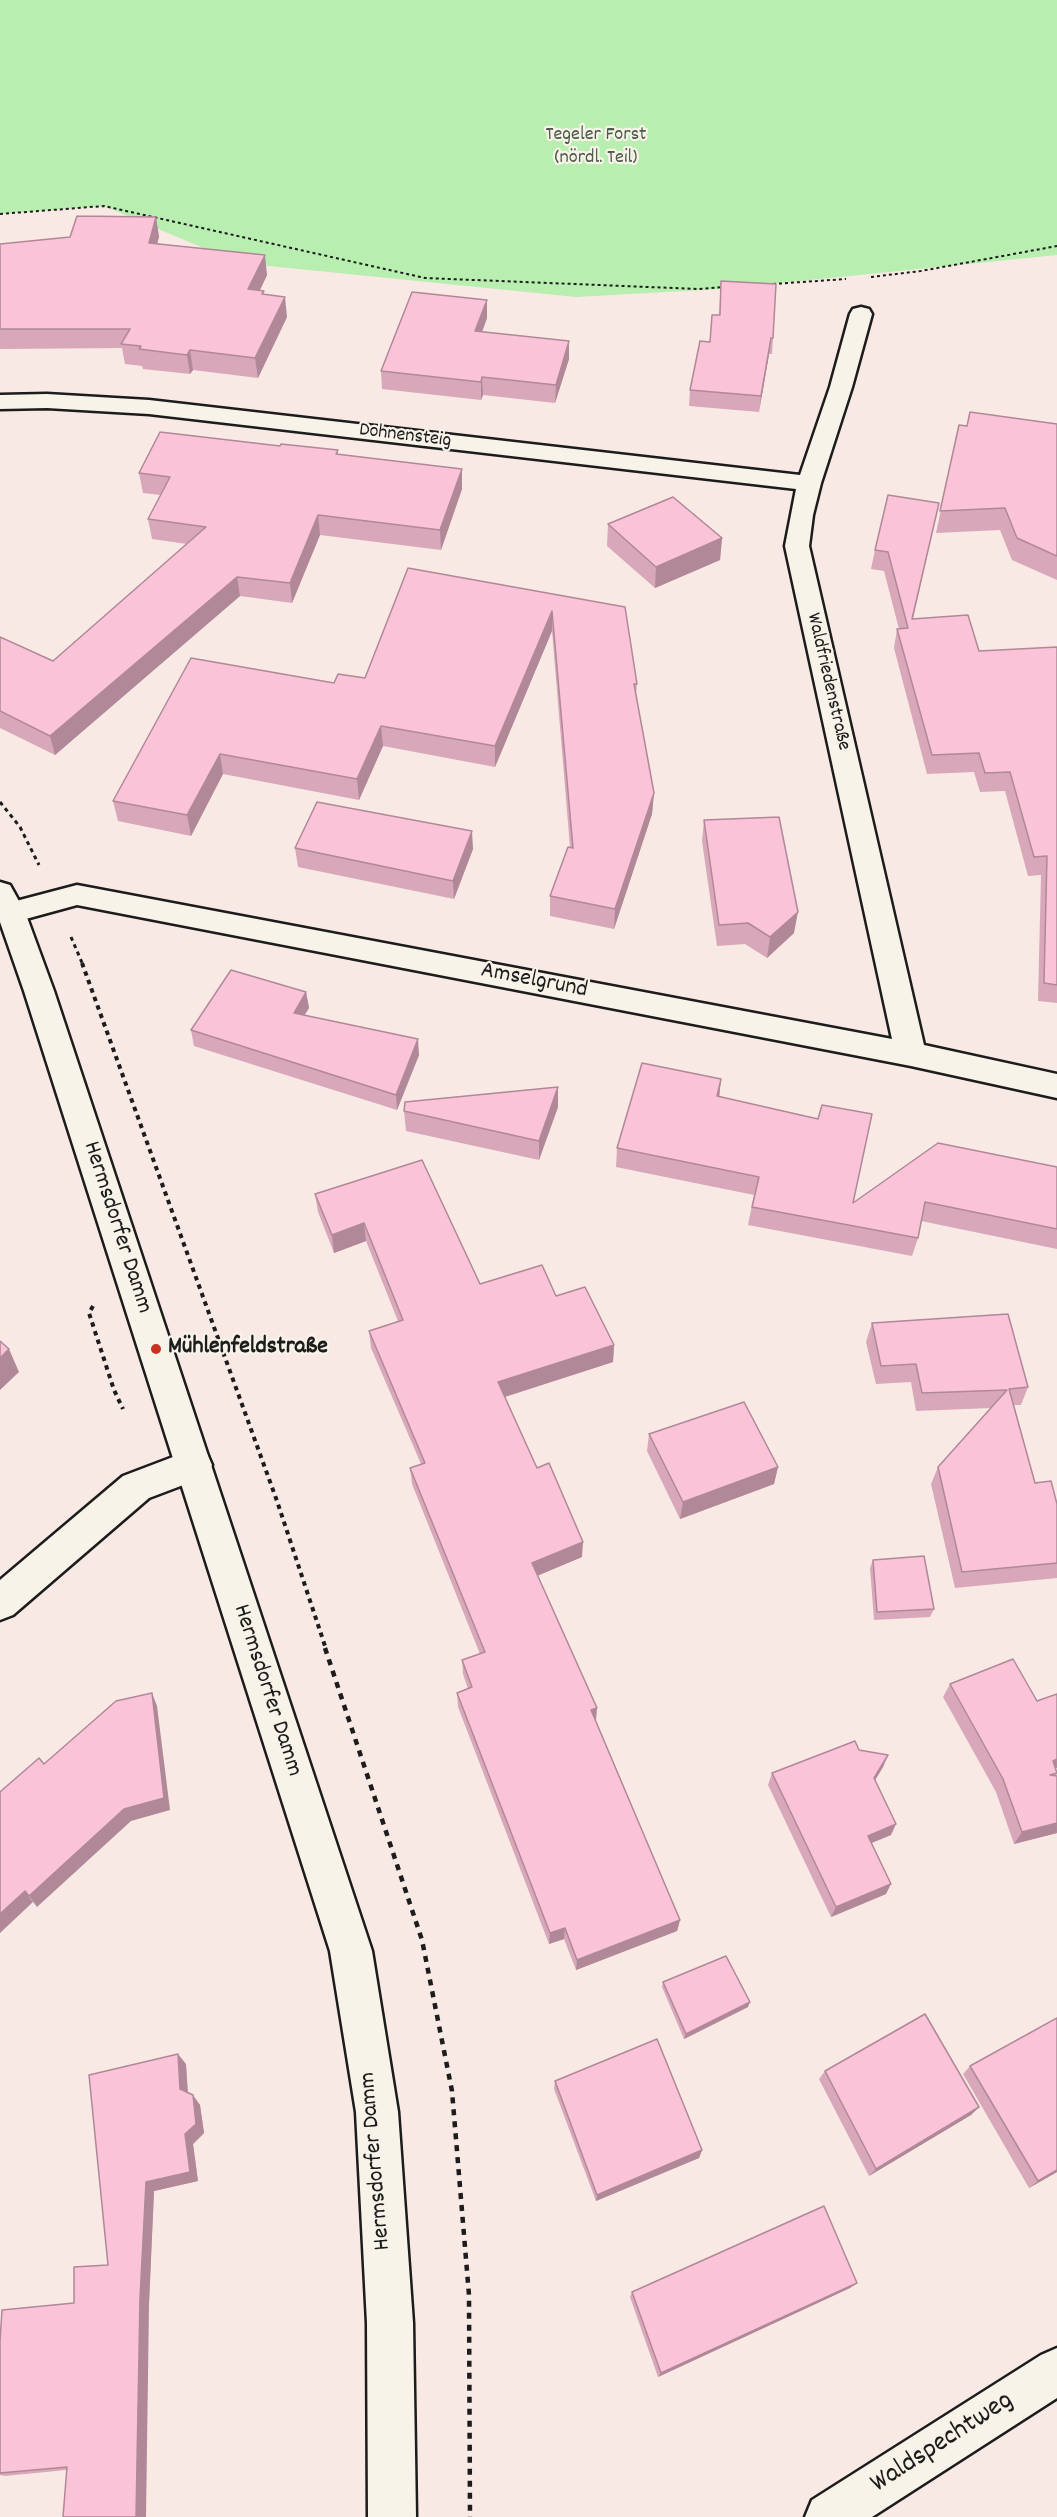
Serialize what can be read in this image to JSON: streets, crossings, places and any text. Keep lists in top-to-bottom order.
{
  "streets": {
    "street": [
      "Dohnensteig",
      "Waldfriedenstraße",
      "Amselgrund",
      "Hermsdorfer Damm",
      "Waldspechtweg"
    ]
  },
  "crossings": [
    ["Dohnensteig", "Waldfriedenstraße"],
    ["Waldfriedenstraße", "Amselgrund"],
    ["Amselgrund", "Hermsdorfer Damm"]
  ],
  "parks": ["Tegeler Forst (nördl. Teil)"],
  "places": ["Mühlenfeldstraße"]
}
